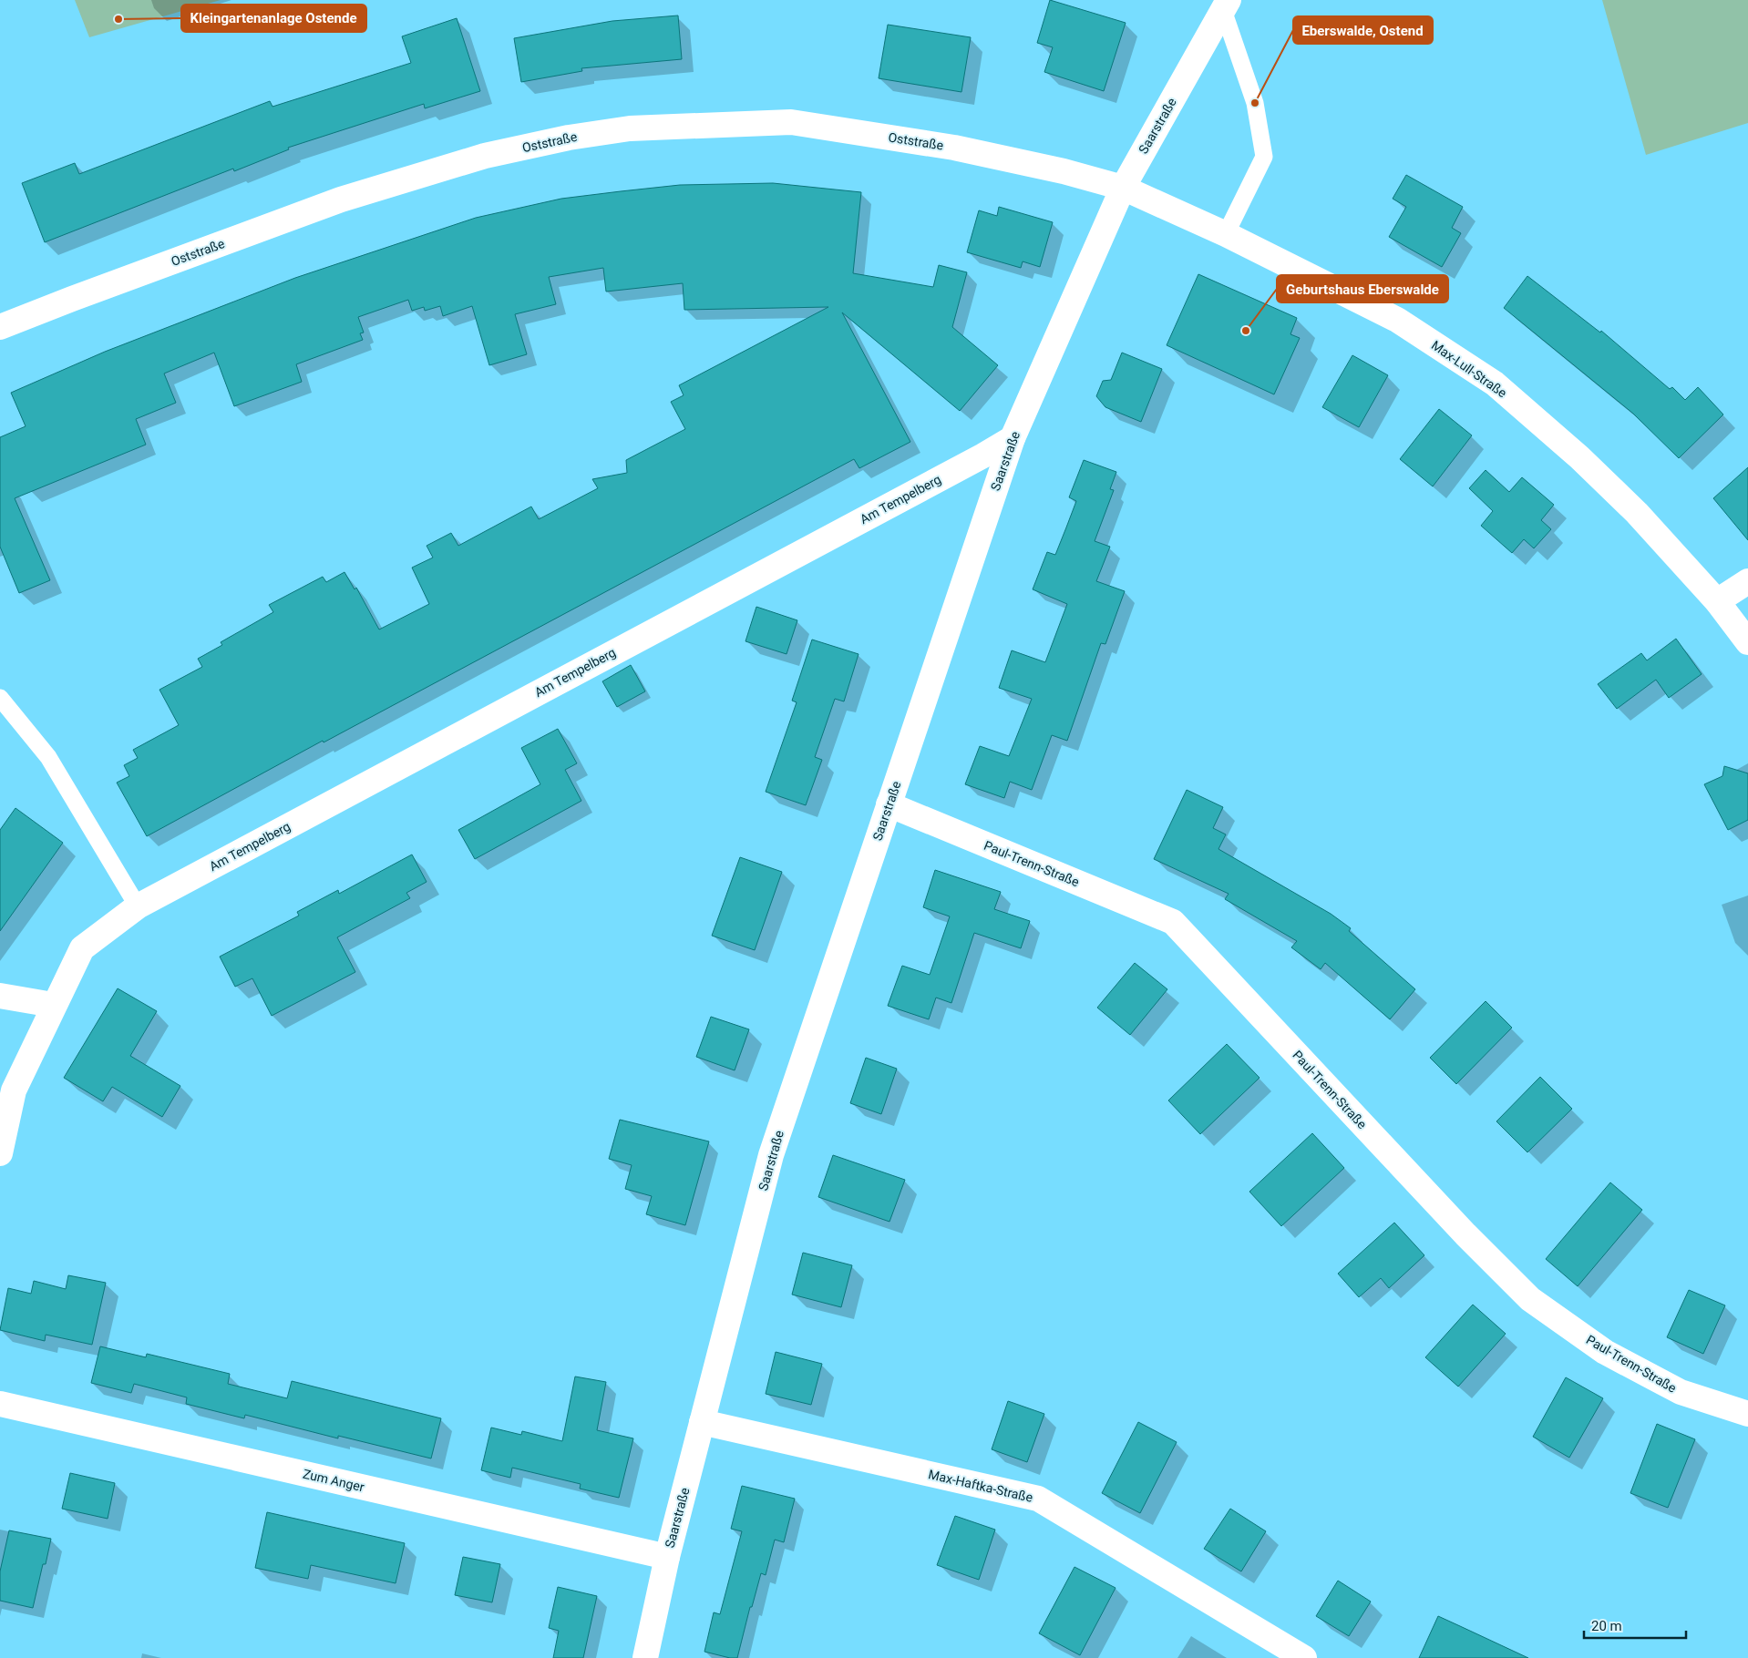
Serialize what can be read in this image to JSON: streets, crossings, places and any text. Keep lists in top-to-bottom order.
{
  "streets": {
    "street": [
      "Saarstraße",
      "Oststraße",
      "Max-Lull-Straße",
      "Am Tempelberg",
      "Paul-Trenn-Straße",
      "Zum Anger",
      "Max-Haftka-Straße"
    ]
  },
  "crossings": [
    ["Saarstraße", "Oststraße"],
    ["Saarstraße", "Max-Lull-Straße"],
    ["Saarstraße", "Am Tempelberg"],
    ["Saarstraße", "Paul-Trenn-Straße"],
    ["Saarstraße", "Zum Anger"],
    ["Saarstraße", "Max-Haftka-Straße"],
    ["Oststraße", "Max-Lull-Straße"]
  ],
  "places": ["Kleingartenanlage Ostende", "Eberswalde, Ostend", "Geburtshaus Eberswalde"],
  "scale_bar": "20 m"
}
